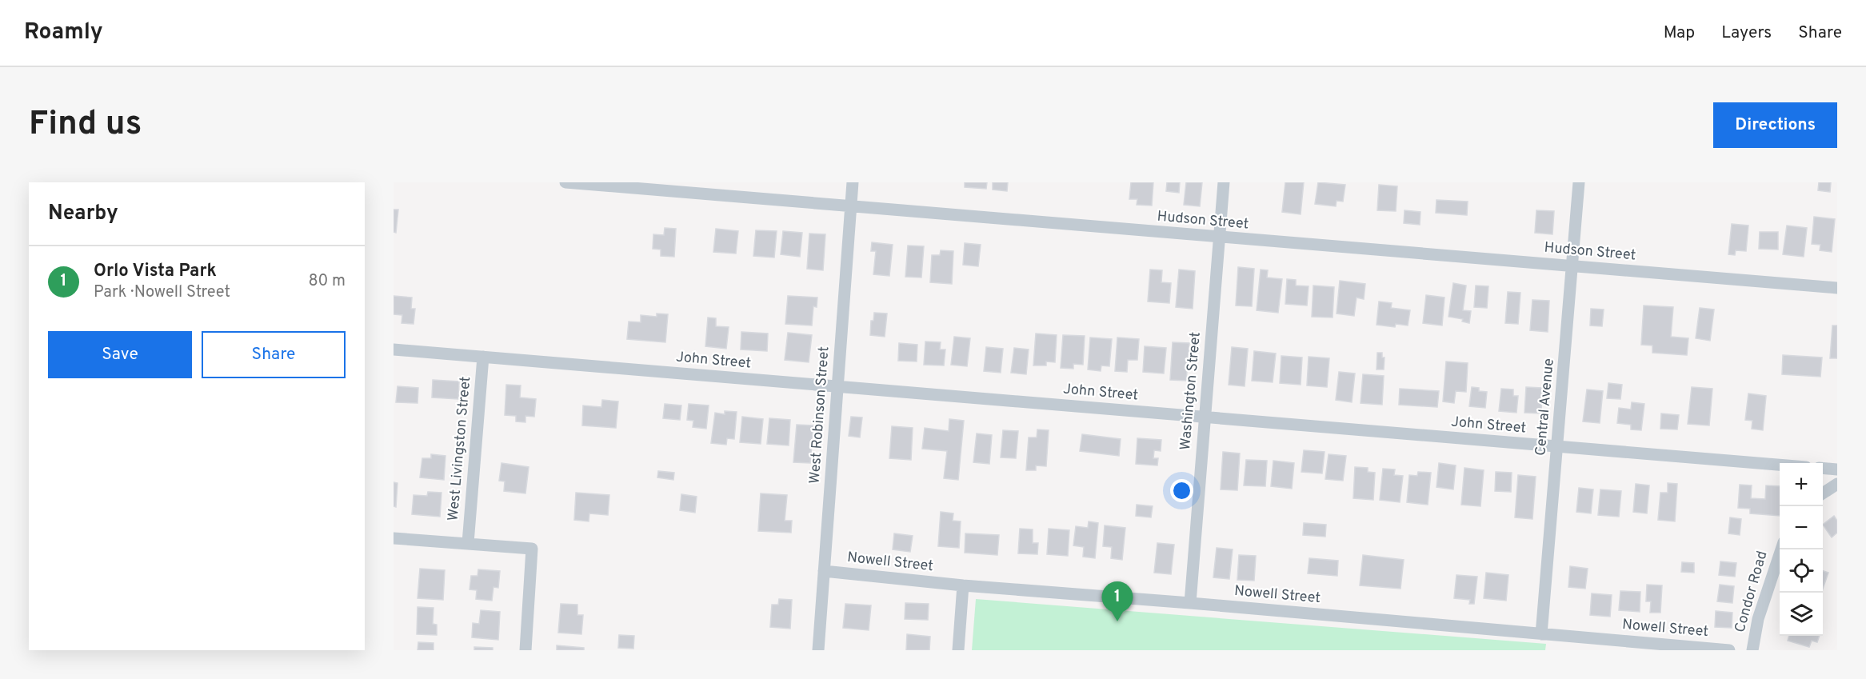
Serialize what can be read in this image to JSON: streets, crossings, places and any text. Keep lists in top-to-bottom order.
{
  "streets": {
    "street": [
      "Hudson Street",
      "John Street",
      "Washington Street",
      "Central Avenue",
      "West Robinson Street",
      "West Livingston Street",
      "Nowell Street",
      "Condor Road"
    ]
  },
  "crossings": [
    ["Hudson Street", "Washington Street"],
    ["Hudson Street", "Central Avenue"],
    ["Hudson Street", "West Robinson Street"],
    ["John Street", "Washington Street"],
    ["John Street", "Central Avenue"],
    ["John Street", "West Robinson Street"],
    ["John Street", "West Livingston Street"],
    ["Washington Street", "Nowell Street"],
    ["Central Avenue", "Nowell Street"],
    ["West Robinson Street", "Nowell Street"]
  ],
  "page": {
    "header": "Roamly",
    "nav": ["Map", "Layers", "Share"],
    "buttons": [
      "Directions",
      ["Save", "Share"]
    ],
    "title": "Find us",
    "heading": "Nearby",
    "list": [
      {
        "mark": "1",
        "name": "Orlo Vista Park",
        "note": "Park · Nowell Street",
        "value": "80 m"
      }
    ],
    "map_buttons": ["+", "−"],
    "pins": "1"
  }
}
